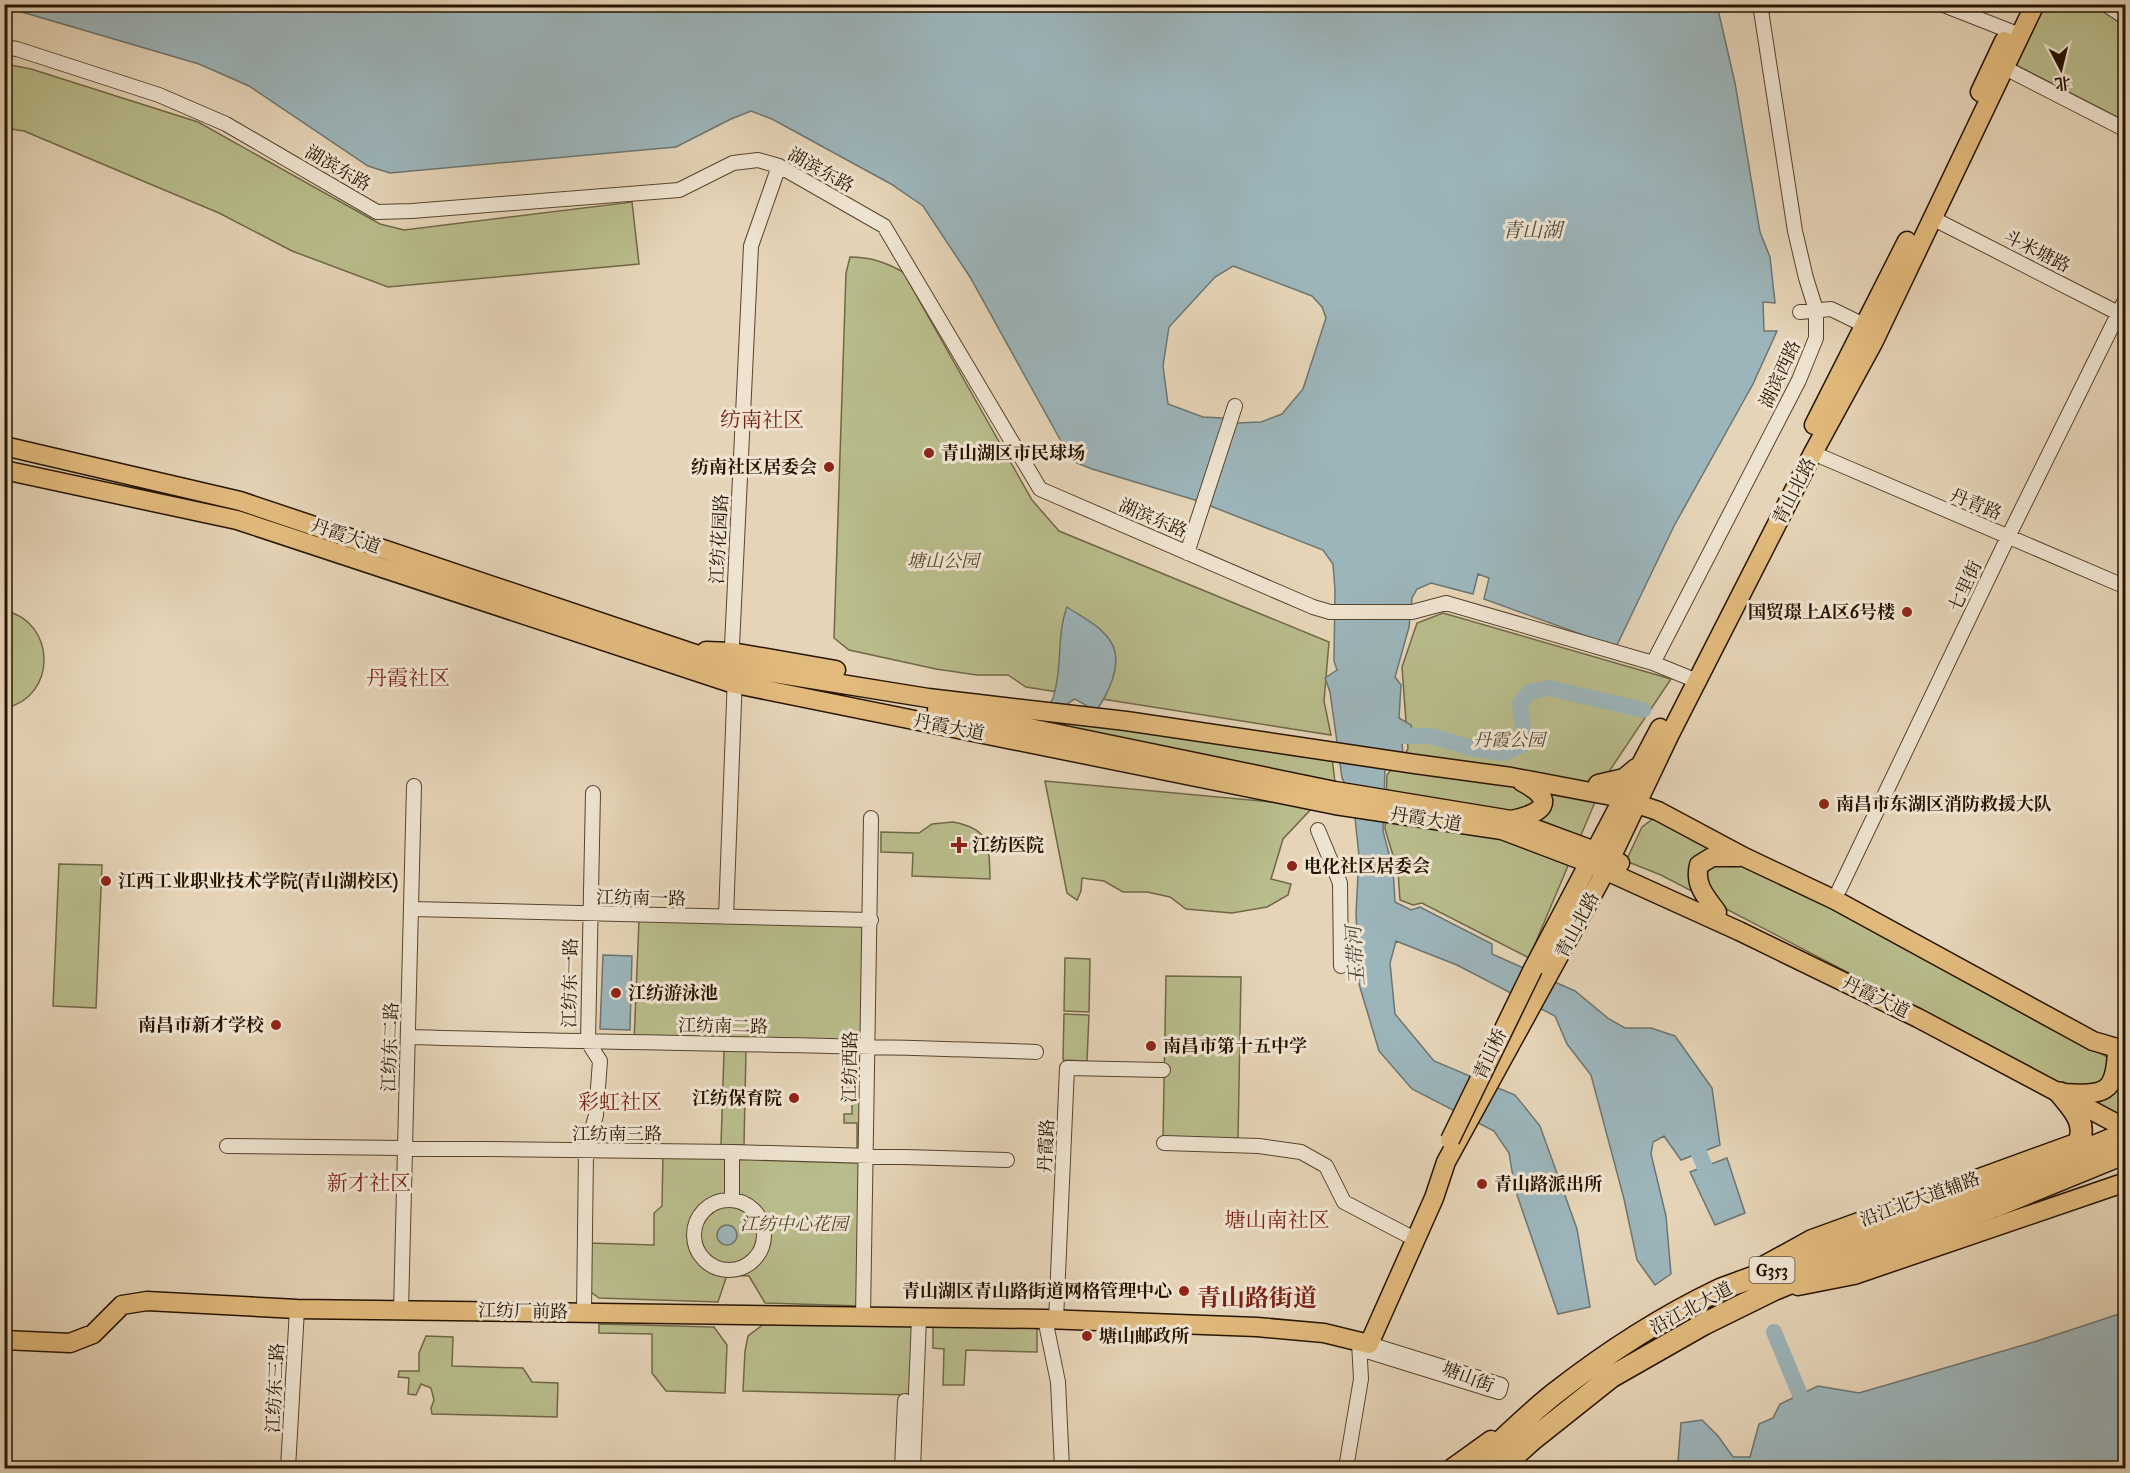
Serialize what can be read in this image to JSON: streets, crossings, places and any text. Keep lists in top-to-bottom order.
{
  "streets": {
    "highway": ["G353", "沿江北大道"],
    "main road": [
      "青山北路",
      "丹霞大道",
      "青山桥",
      "沿江北大道辅路",
      "江纺厂前路",
      "塘山街"
    ],
    "street": [
      "湖滨东路",
      "斗米塘路",
      "湖滨西路",
      "丹青路",
      "江纺花园路",
      "七里街",
      "江纺南一路",
      "江纺东一路",
      "江纺南二路",
      "江纺东二路",
      "江纺西路",
      "江纺南三路",
      "丹霞路",
      "江纺东三路"
    ]
  },
  "crossings": [
    ["湖滨东路", "湖滨西路"],
    ["湖滨东路", "江纺花园路"],
    ["斗米塘路", "青山北路"],
    ["斗米塘路", "七里街"],
    ["青山北路", "丹青路"],
    ["青山北路", "丹霞大道"],
    ["青山北路", "青山桥"],
    ["丹青路", "七里街"],
    ["丹霞大道", "江纺花园路"],
    ["丹霞大道", "七里街"],
    ["丹霞大道", "沿江北大道辅路"],
    ["丹霞大道", "沿江北大道"],
    ["江纺花园路", "江纺南一路"],
    ["江纺南一路", "江纺东一路"],
    ["江纺南一路", "江纺东二路"],
    ["江纺南一路", "江纺西路"],
    ["江纺东一路", "江纺南二路"],
    ["江纺东一路", "江纺南三路"],
    ["江纺东一路", "江纺厂前路"],
    ["江纺南二路", "江纺东二路"],
    ["江纺南二路", "江纺西路"],
    ["江纺东二路", "江纺南三路"],
    ["江纺东二路", "江纺厂前路"],
    ["江纺西路", "江纺南三路"],
    ["江纺西路", "江纺厂前路"],
    ["丹霞路", "江纺厂前路"],
    ["丹霞路", "塘山街"],
    ["沿江北大道辅路", "沿江北大道"],
    ["江纺厂前路", "塘山街"],
    ["江纺厂前路", "江纺东三路"]
  ],
  "districts": [
    "纺南社区",
    "丹霞社区",
    "彩虹社区",
    "新才社区",
    "塘山南社区",
    "青山路街道"
  ],
  "water": ["青山湖", "玉带河"],
  "parks": ["塘山公园", "丹霞公园", "江纺中心花园"],
  "places": {
    "other": [
      "青山湖区市民球场",
      "纺南社区居委会",
      "国贸璟上A区6号楼",
      "南昌市东湖区消防救援大队",
      "电化社区居委会",
      "江西工业职业技术学院(青山湖校区)",
      "江纺游泳池",
      "南昌市新才学校",
      "南昌市第十五中学",
      "江纺保育院",
      "青山路派出所",
      "青山湖区青山路街道网格管理中心",
      "塘山邮政所"
    ],
    "health": ["江纺医院"]
  },
  "north": "bottom"
}
